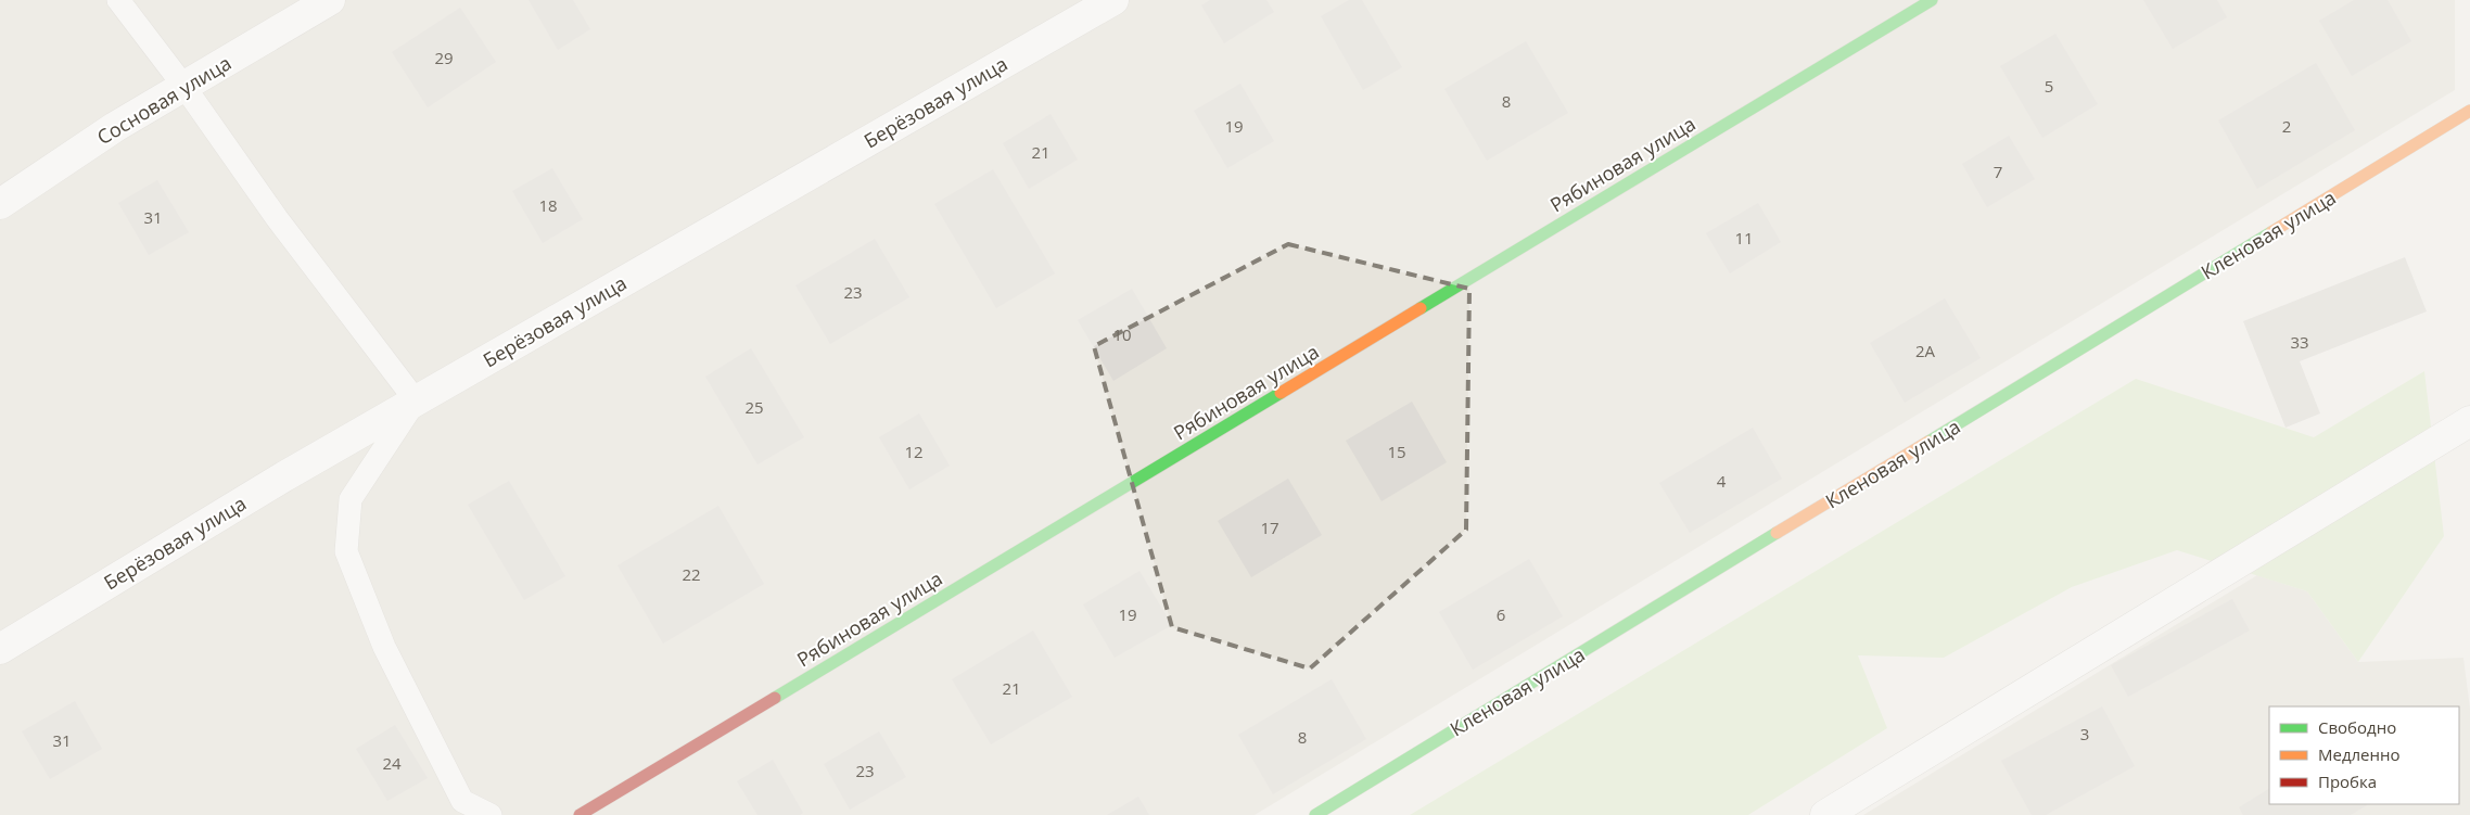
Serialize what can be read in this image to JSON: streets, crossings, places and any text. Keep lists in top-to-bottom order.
{
  "streets": {
    "street": [
      "Сосновая улица",
      "Берёзовая улица",
      "Рябиновая улица",
      "Кленовая улица"
    ]
  },
  "house_numbers": [
    "29",
    "5",
    "8",
    "19",
    "2",
    "21",
    "7",
    "18",
    "31",
    "11",
    "23",
    "10",
    "33",
    "2А",
    "25",
    "12",
    "15",
    "4",
    "17",
    "22",
    "19",
    "6",
    "21",
    "3",
    "8",
    "31",
    "24",
    "23"
  ],
  "legend": ["Свободно", "Медленно", "Пробка"]
}
